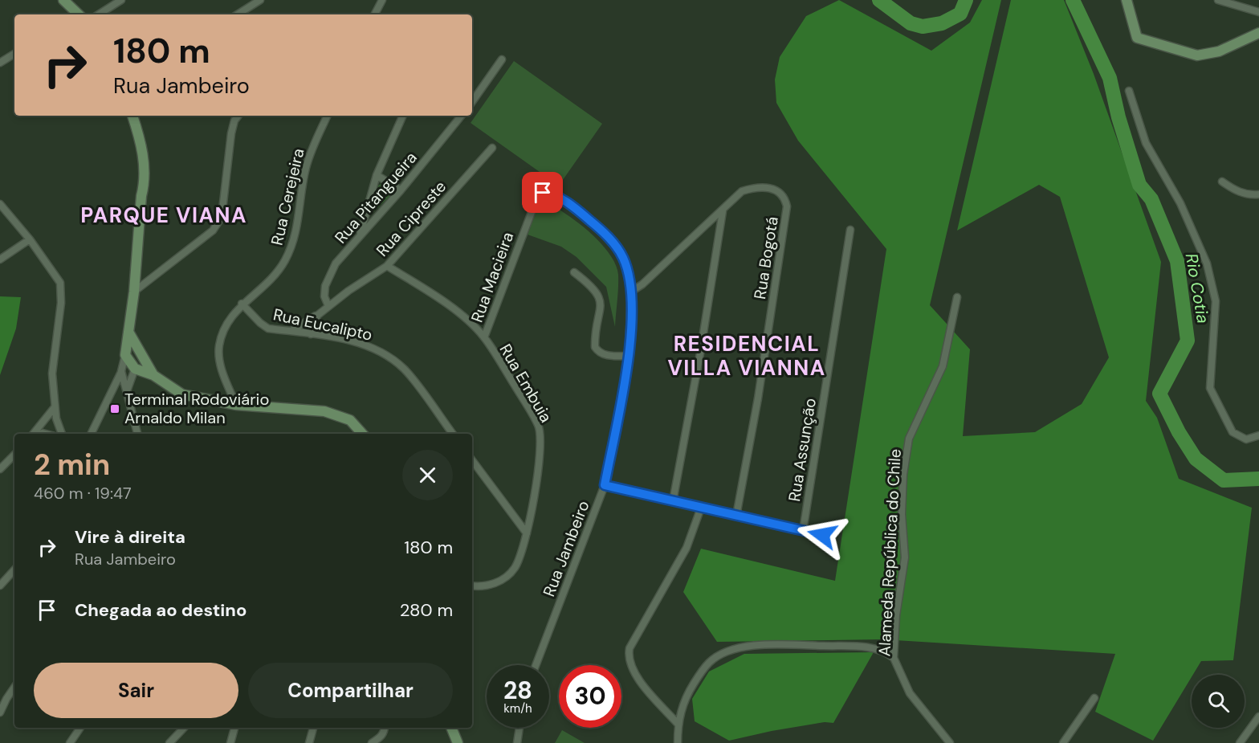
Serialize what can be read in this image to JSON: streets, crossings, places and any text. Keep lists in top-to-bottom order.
{
  "streets": {
    "street": [
      "Rua Cerejeira",
      "Rua Pitangueira",
      "Rua Cipreste",
      "Rua Bogotá",
      "Rua Macieira",
      "Rua Eucalipto",
      "Rua Embuia",
      "Rua Assunção",
      "Rua Jambeiro",
      "Alameda República do Chile"
    ]
  },
  "crossings": [
    ["Rua Cerejeira", "Rua Eucalipto"],
    ["Rua Pitangueira", "Rua Cipreste"],
    ["Rua Cipreste", "Rua Eucalipto"],
    ["Rua Cipreste", "Rua Embuia"],
    ["Rua Bogotá", "Rua Jambeiro"],
    ["Rua Macieira", "Rua Embuia"],
    ["Rua Macieira", "Rua Jambeiro"]
  ],
  "districts": ["PARQUE VIANA", "RESIDENCIAL VILLA VIANNA"],
  "water": ["Rio Cotia"],
  "places": {
    "transit": ["Terminal Rodoviário Arnaldo Milan"]
  },
  "page": {
    "turn": ["180 m", "Rua Jambeiro"],
    "heading": ["2 min", "460 m · 19:47"],
    "list": [
      {
        "name": "Vire à direita",
        "note": "Rua Jambeiro",
        "value": "180 m"
      },
      {
        "name": "Chegada ao destino",
        "value": "280 m"
      }
    ],
    "buttons": ["Sair", "Compartilhar"],
    "speed": "28 km/h",
    "limit": "30"
  }
}
